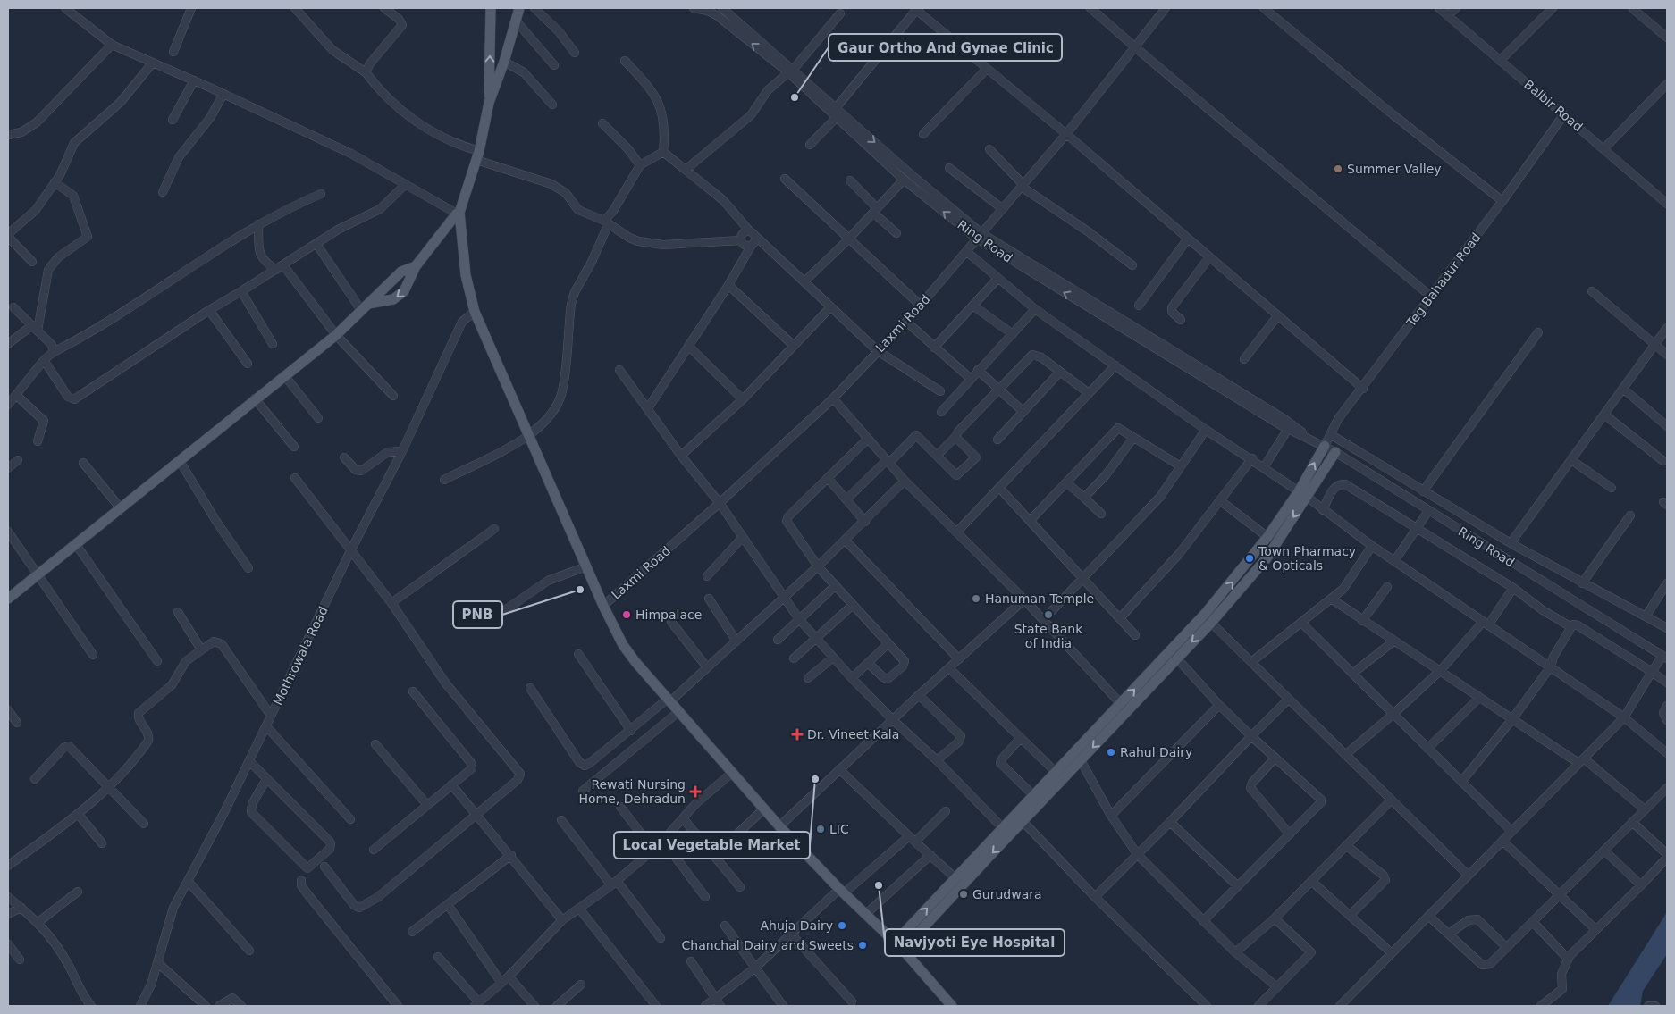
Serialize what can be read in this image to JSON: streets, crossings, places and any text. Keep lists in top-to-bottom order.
{
  "streets": {
    "street": [
      "Balbir Road",
      "Ring Road",
      "Teg Bahadur Road",
      "Laxmi Road",
      "Mothrowala Road"
    ]
  },
  "crossings": [
    ["Balbir Road", "Teg Bahadur Road"],
    ["Ring Road", "Teg Bahadur Road"],
    ["Ring Road", "Laxmi Road"]
  ],
  "places": {
    "other": [
      "Gaur Ortho And Gynae Clinic",
      "Summer Valley",
      "Town Pharmacy & Opticals",
      "PNB",
      "Hanuman Temple",
      "Himpalace",
      "State Bank of India",
      "Rahul Dairy",
      "Local Vegetable Market",
      "LIC",
      "Navjyoti Eye Hospital",
      "Gurudwara",
      "Ahuja Dairy",
      "Chanchal Dairy and Sweets"
    ],
    "health": ["Dr. Vineet Kala", "Rewati Nursing Home, Dehradun"]
  }
}
